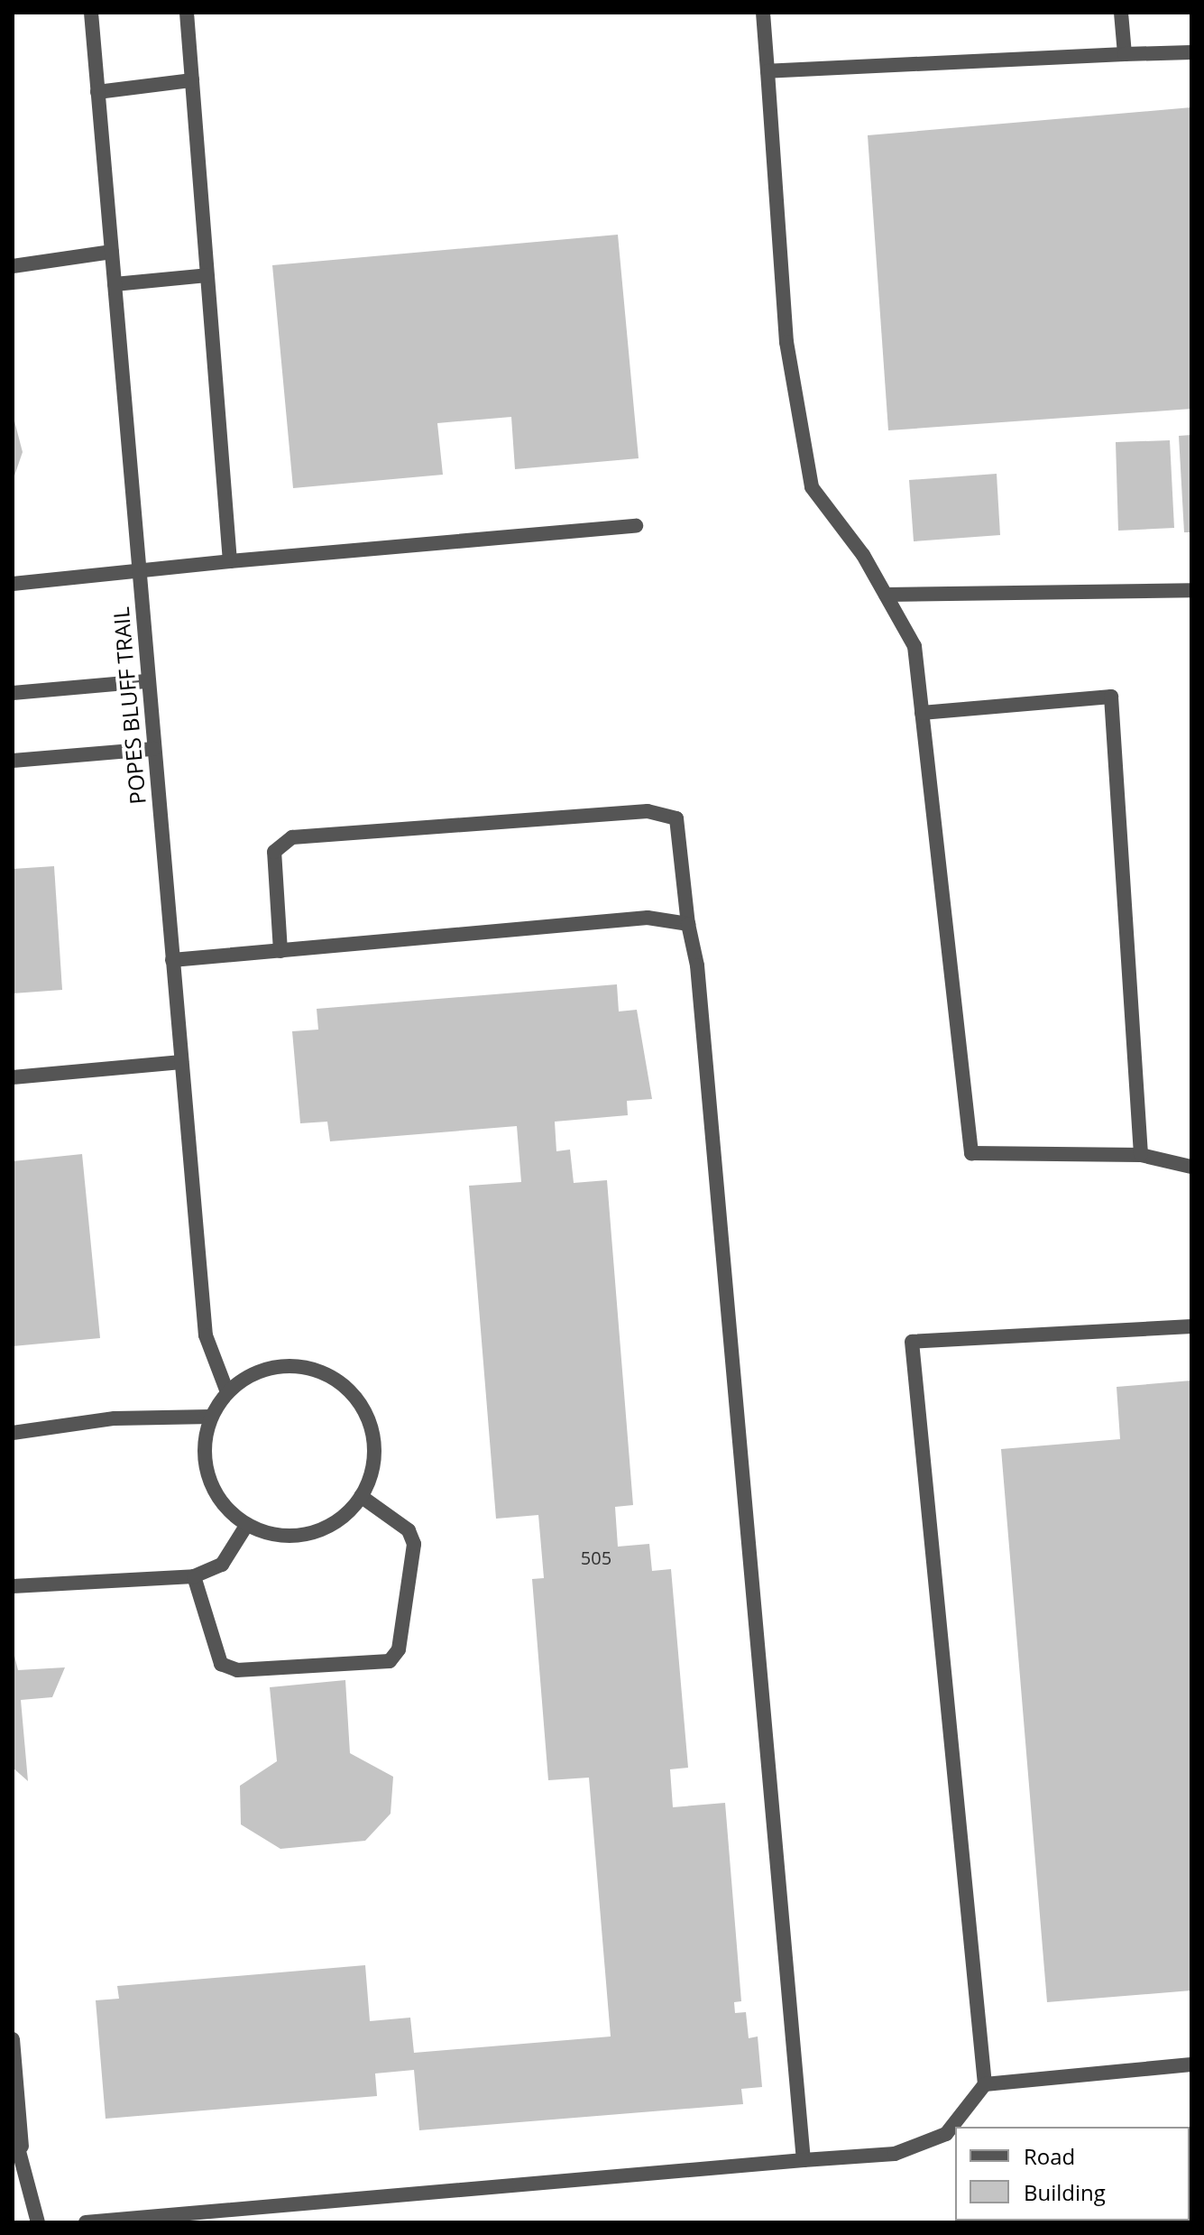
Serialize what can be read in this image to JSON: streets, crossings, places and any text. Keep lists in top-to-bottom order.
{
  "streets": {
    "street": ["POPES BLUFF TRAIL"]
  },
  "house_numbers": ["505"],
  "legend": ["Road", "Building"]
}
